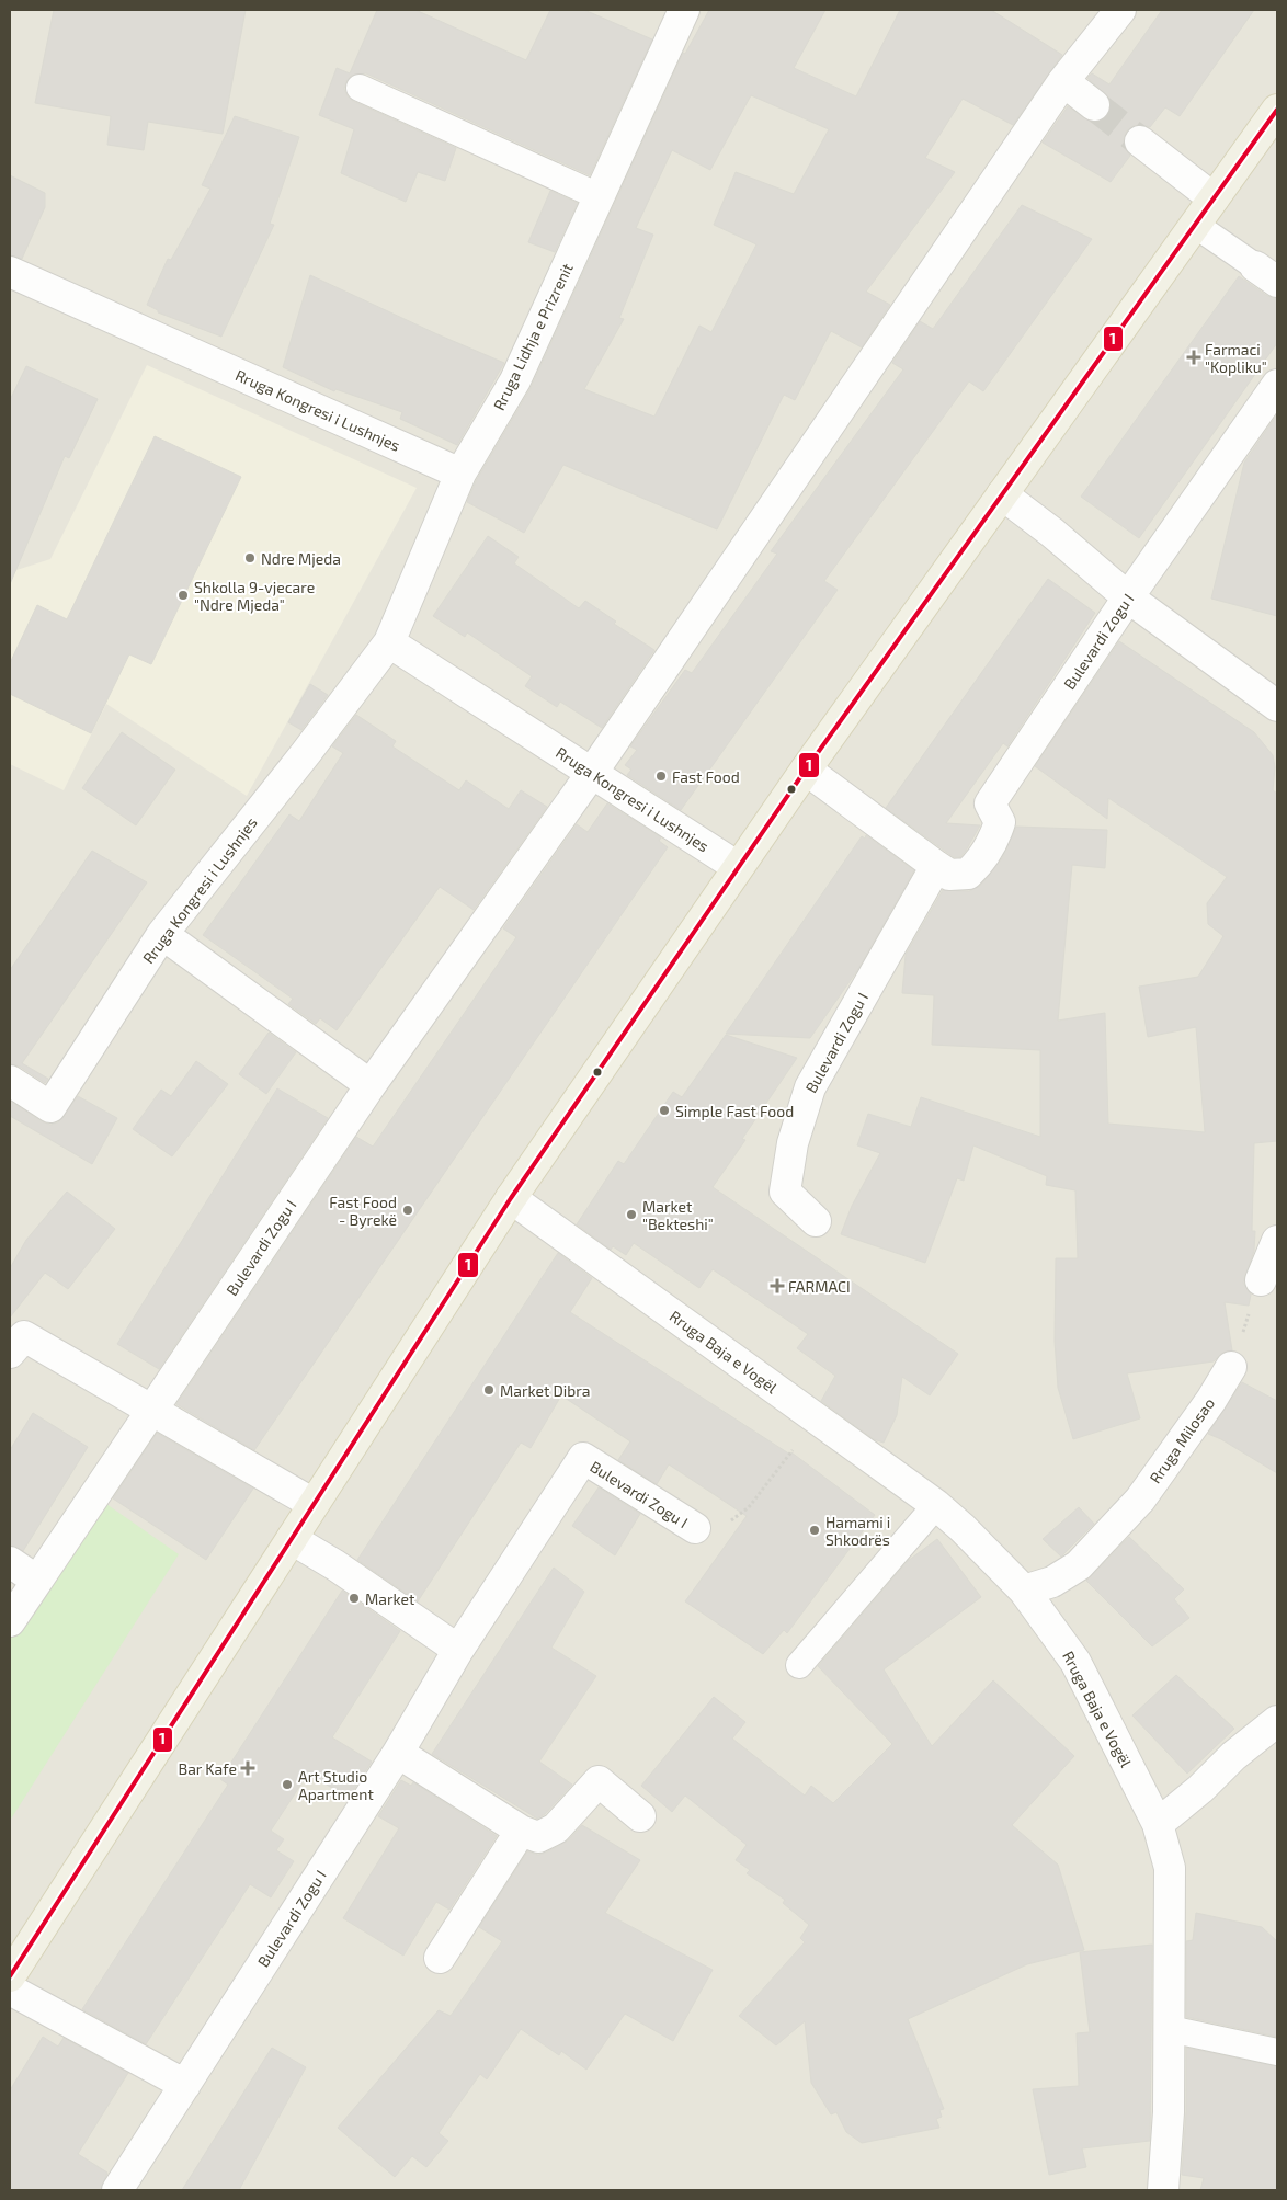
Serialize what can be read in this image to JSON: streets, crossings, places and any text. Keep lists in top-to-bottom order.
{
  "streets": {
    "street": [
      "Rruga Lidhja e Prizrenit",
      "Rruga Kongresi i Lushnjes",
      "Bulevardi Zogu I",
      "Rruga Baja e Vogël",
      "Rruga Milosao"
    ]
  },
  "crossings": [
    ["Rruga Lidhja e Prizrenit", "Rruga Kongresi i Lushnjes"],
    ["Rruga Kongresi i Lushnjes", "Bulevardi Zogu I"],
    ["Rruga Baja e Vogël", "Rruga Milosao"]
  ],
  "places": {
    "health": ["Farmaci \"Kopliku\"", "FARMACI", "Bar Kafe"],
    "other": [
      "Ndre Mjeda",
      "Shkolla 9-vjecare \"Ndre Mjeda\"",
      "Fast Food",
      "Simple Fast Food",
      "Fast Food - Byrekë",
      "Market \"Bekteshi\"",
      "Market Dibra",
      "Hamami i Shkodrës",
      "Market",
      "Art Studio Apartment"
    ]
  },
  "lines": ["transit line 1"]
}
